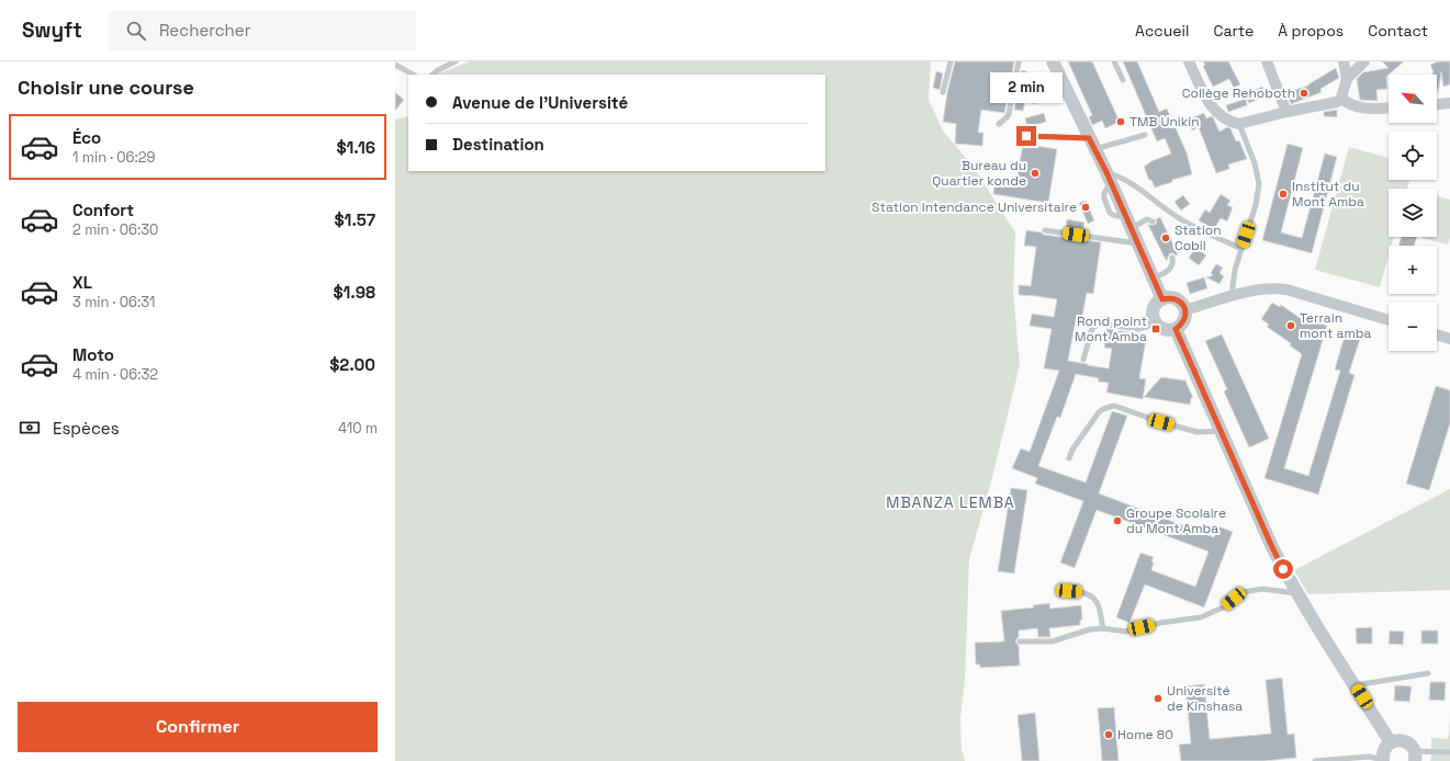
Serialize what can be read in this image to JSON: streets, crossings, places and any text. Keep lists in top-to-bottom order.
{
  "districts": ["MBANZA LEMBA"],
  "places": {
    "other": [
      "Collège Rehoboth",
      "TMB Unikin",
      "Bureau du Quartier konde",
      "Institut du Mont Amba",
      "Station Intendance Universitaire",
      "Station Cobil",
      "Terrain mont amba",
      "Groupe Scolaire du Mont Amba",
      "Université de Kinshasa",
      "Home 80"
    ],
    "transit": ["Rond point Mont Amba"]
  },
  "north": "top left",
  "page": {
    "header": "Swyft",
    "search": "Rechercher",
    "nav": [
      "Accueil",
      "Carte",
      "À propos",
      "Contact"
    ],
    "heading": "Choisir une course",
    "bubble": "2 min",
    "map_buttons": ["+", "−"],
    "banner": ["Avenue de l'Université", "Destination"],
    "list": [
      {
        "name": "Éco",
        "note": "1 min · 06:29",
        "value": "$1.16"
      },
      {
        "name": "Confort",
        "note": "2 min · 06:30",
        "value": "$1.57"
      },
      {
        "name": "XL",
        "note": "3 min · 06:31",
        "value": "$1.98"
      },
      {
        "name": "Moto",
        "note": "4 min · 06:32",
        "value": "$2.00"
      }
    ],
    "pay": ["Espèces", "410 m"],
    "buttons": "Confirmer"
  }
}
